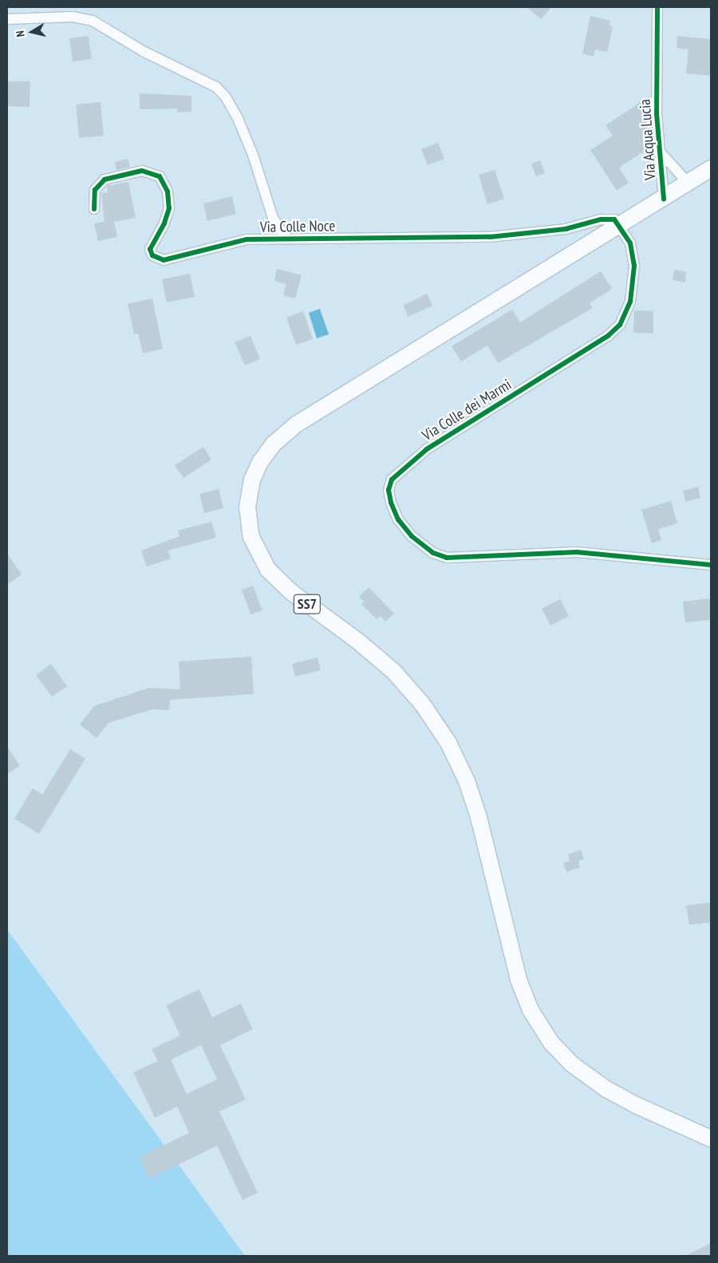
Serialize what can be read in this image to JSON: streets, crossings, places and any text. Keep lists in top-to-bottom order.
{
  "streets": {
    "main road": ["SS7"],
    "street": ["Via Acqua Lucia", "Via Colle Noce", "Via Colle dei Marmi"]
  },
  "crossings": [
    ["Via Acqua Lucia", "SS7"],
    ["Via Colle Noce", "Via Colle dei Marmi"],
    ["Via Colle Noce", "SS7"],
    ["Via Colle dei Marmi", "SS7"]
  ],
  "north": "left"
}
